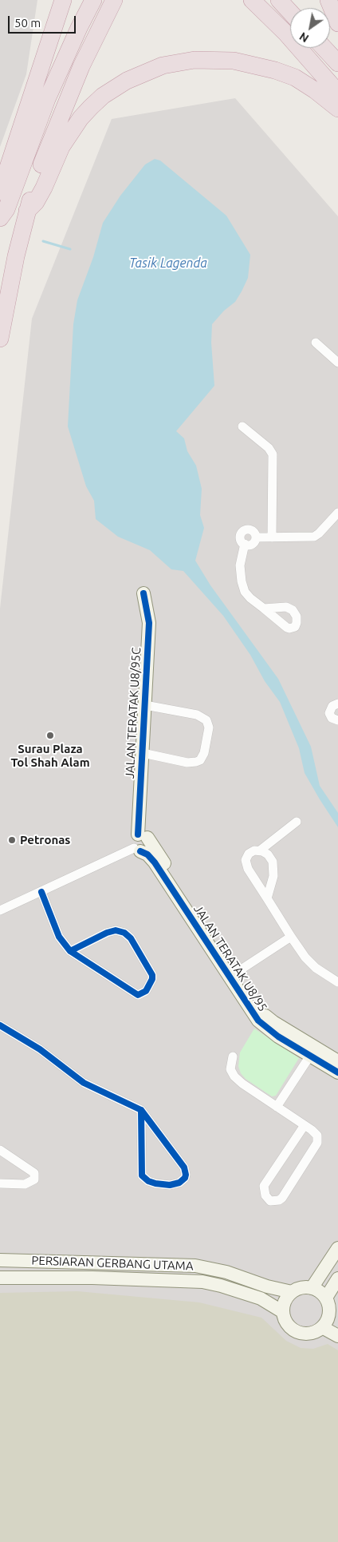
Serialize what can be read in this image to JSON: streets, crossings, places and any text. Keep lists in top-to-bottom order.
{
  "streets": {
    "street": ["JALAN TERATAK U8/95C", "JALAN TERATAK U8/95", "PERSIARAN GERBANG UTAMA"]
  },
  "crossings": [
    ["JALAN TERATAK U8/95C", "JALAN TERATAK U8/95"]
  ],
  "water": ["Tasik Lagenda"],
  "places": ["Surau Plaza Tol Shah Alam", "Petronas"],
  "scale_bar": "50 m",
  "north": "bottom left"
}
